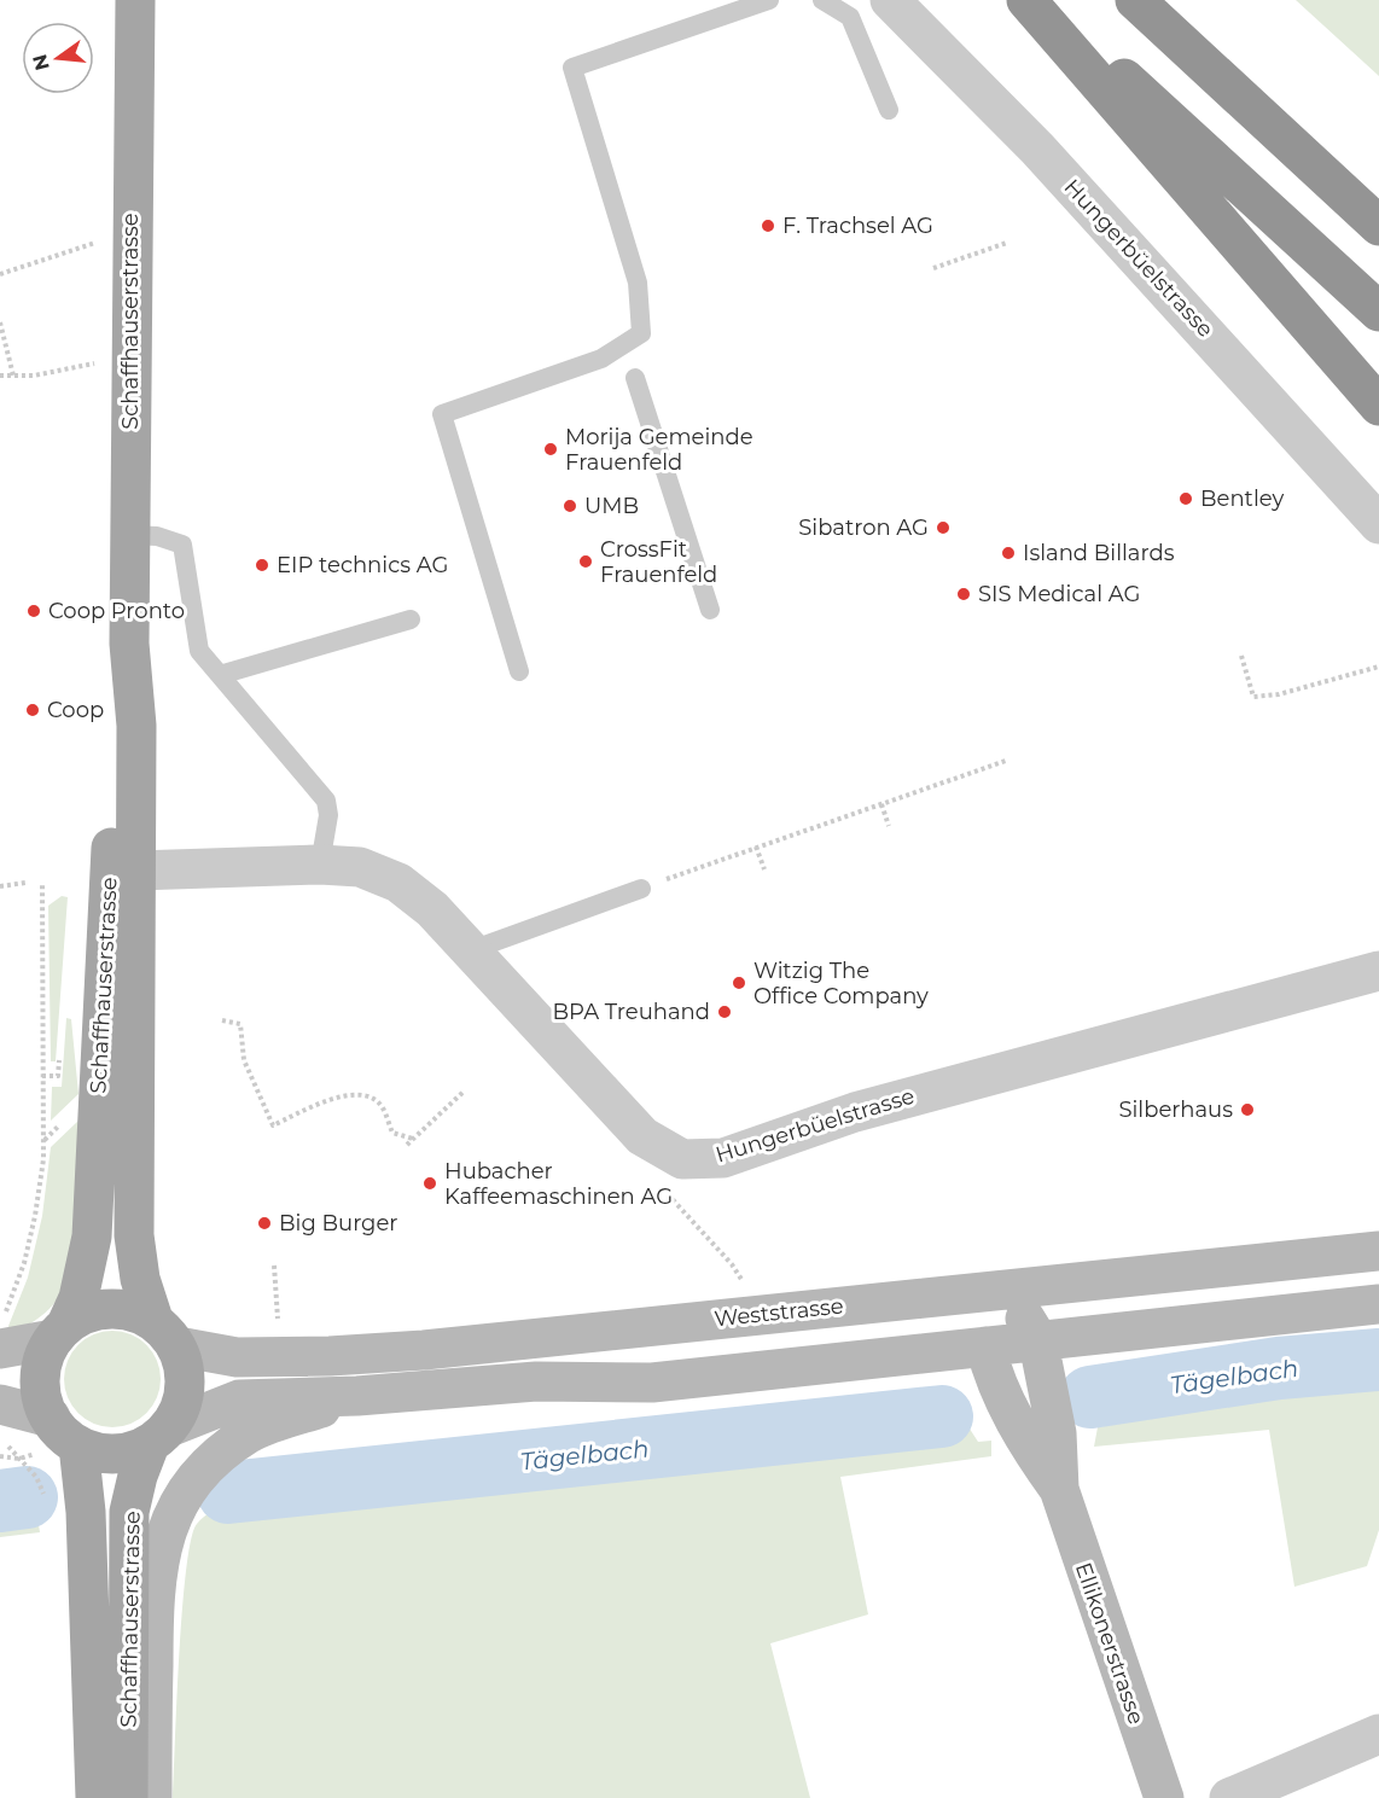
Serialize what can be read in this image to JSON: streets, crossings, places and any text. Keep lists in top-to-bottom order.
{
  "streets": {
    "main road": ["Schaffhauserstrasse", "Weststrasse", "Ellikonerstrasse"],
    "street": ["Hungerbüelstrasse"]
  },
  "crossings": [
    ["Hungerbüelstrasse", "Schaffhauserstrasse"],
    ["Schaffhauserstrasse", "Weststrasse"],
    ["Weststrasse", "Ellikonerstrasse"]
  ],
  "water": ["Tägelbach"],
  "places": [
    "F. Trachsel AG",
    "Morija Gemeinde Frauenfeld",
    "Bentley",
    "UMB",
    "Sibatron AG",
    "Island Billards",
    "CrossFit Frauenfeld",
    "EIP technics AG",
    "SIS Medical AG",
    "Coop Pronto",
    "Coop",
    "Witzig The Office Company",
    "BPA Treuhand",
    "Silberhaus",
    "Hubacher Kaffeemaschinen AG",
    "Big Burger"
  ],
  "north": "left"
}
